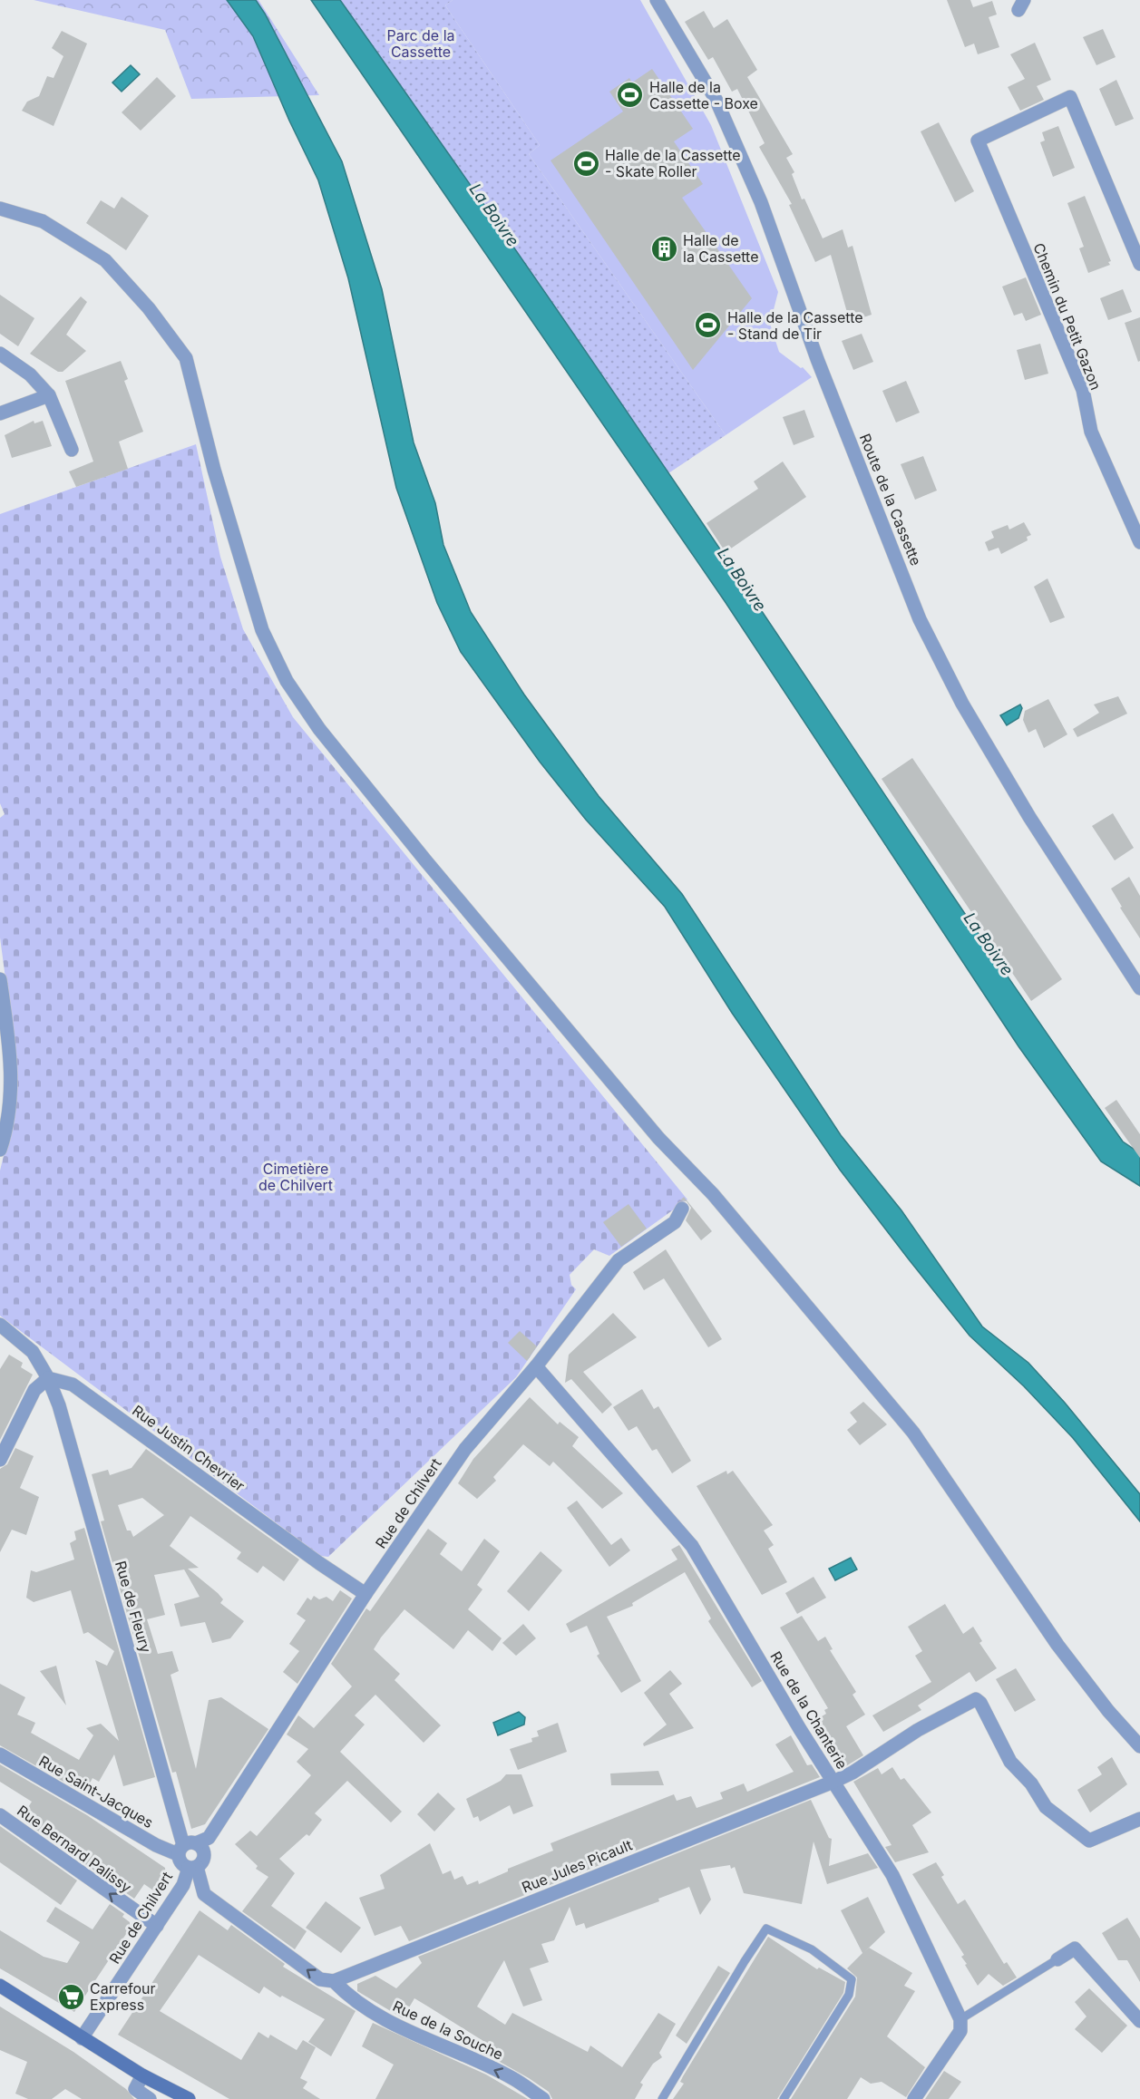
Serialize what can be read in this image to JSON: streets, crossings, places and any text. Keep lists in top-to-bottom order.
{
  "streets": {
    "street": [
      "Chemin du Petit Gazon",
      "Route de la Cassette",
      "Rue Justin Chevrier",
      "Rue de Chilvert",
      "Rue de Fleury",
      "Rue de la Chanterie",
      "Rue Saint-Jacques",
      "Rue Bernard Palissy",
      "Rue Jules Picault",
      "Rue de la Souche"
    ]
  },
  "crossings": [
    ["Rue Justin Chevrier", "Rue de Chilvert"],
    ["Rue Justin Chevrier", "Rue de Fleury"],
    ["Rue de Chilvert", "Rue de Fleury"],
    ["Rue de Chilvert", "Rue de la Chanterie"],
    ["Rue de Chilvert", "Rue Saint-Jacques"],
    ["Rue de Chilvert", "Rue Bernard Palissy"],
    ["Rue de Chilvert", "Rue de la Souche"],
    ["Rue de Fleury", "Rue Saint-Jacques"],
    ["Rue de la Chanterie", "Rue Jules Picault"],
    ["Rue Jules Picault", "Rue de la Souche"]
  ],
  "one_way": ["Rue Bernard Palissy", "Rue de la Souche"],
  "water": ["La Boivre"],
  "parks": ["Parc de la Cassette", "Cimetière de Chilvert"],
  "places": {
    "sports": ["Halle de la Cassette - Boxe", "Halle de la Cassette - Skate Roller", "Halle de la Cassette - Stand de Tir"],
    "building": ["Halle de la Cassette"],
    "supermarket": ["Carrefour Express"]
  }
}
